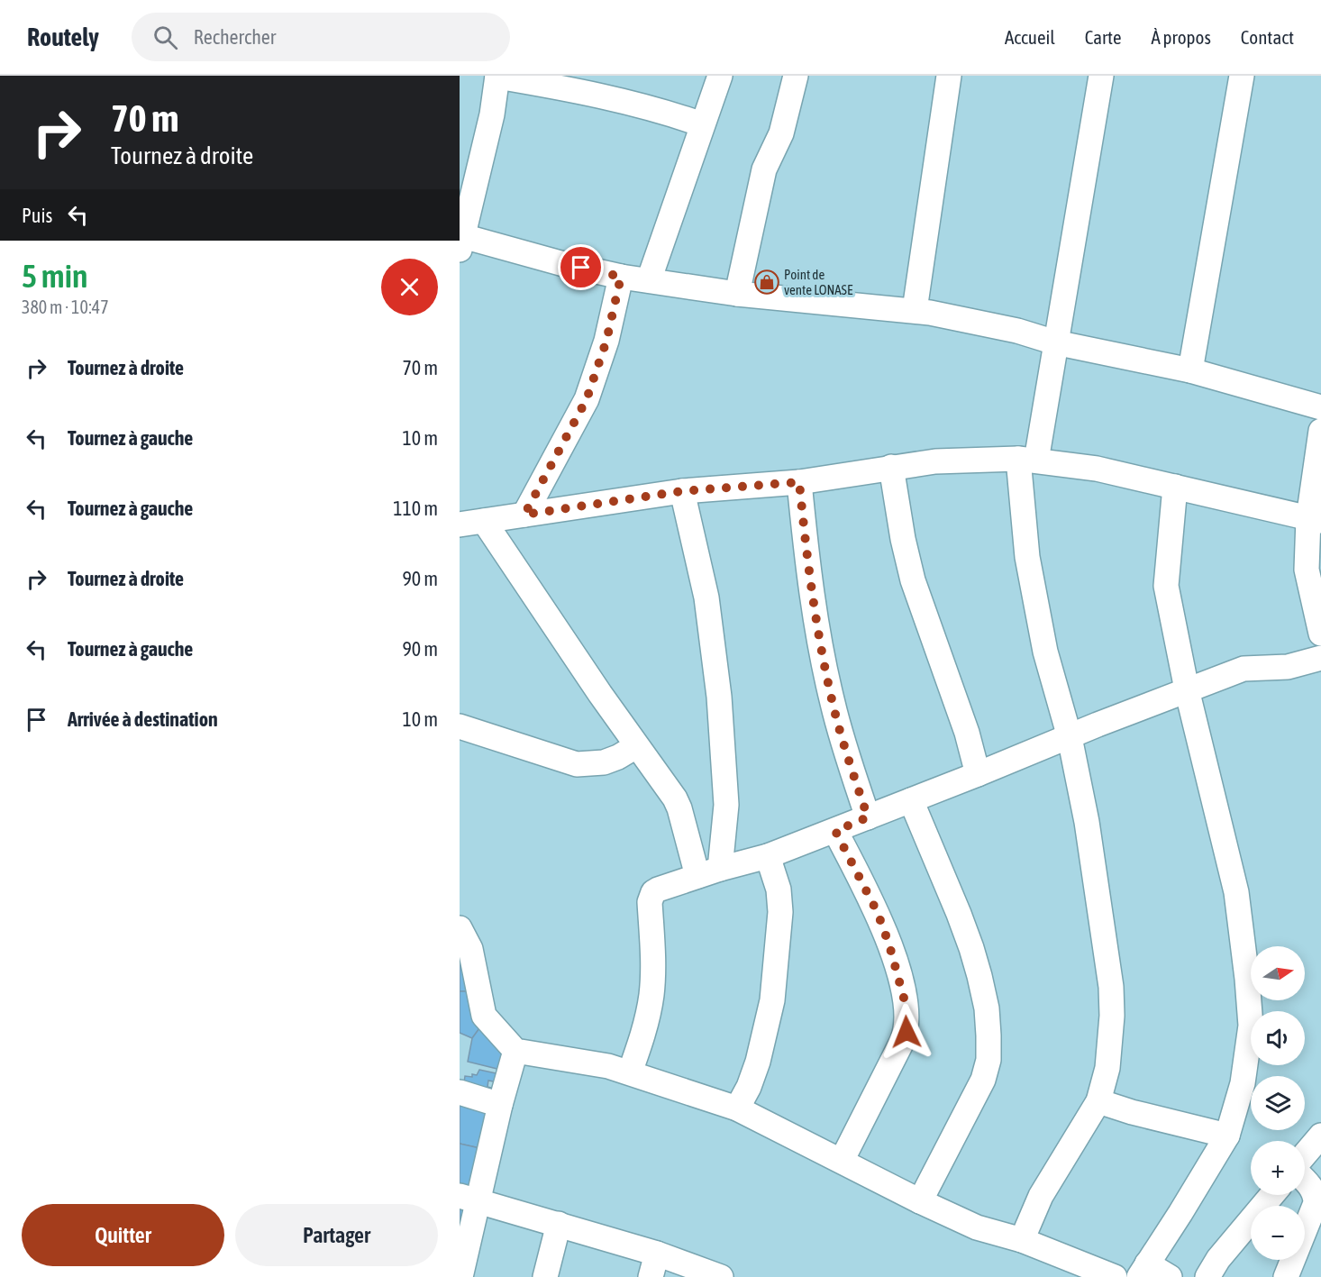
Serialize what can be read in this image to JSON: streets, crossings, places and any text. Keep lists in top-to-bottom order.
{
  "places": {
    "shop": ["Point de vente LONASE"]
  },
  "north": "right",
  "page": {
    "header": "Routely",
    "search": "Rechercher",
    "nav": [
      "Accueil",
      "Carte",
      "À propos",
      "Contact"
    ],
    "turn": ["70 m", "Tournez à droite"],
    "then": "Puis",
    "heading": ["5 min", "380 m · 10:47"],
    "list": [
      {
        "name": "Tournez à droite",
        "value": "70 m"
      },
      {
        "name": "Tournez à gauche",
        "value": "10 m"
      },
      {
        "name": "Tournez à gauche",
        "value": "110 m"
      },
      {
        "name": "Tournez à droite",
        "value": "90 m"
      },
      {
        "name": "Tournez à gauche",
        "value": "90 m"
      },
      {
        "name": "Arrivée à destination",
        "value": "10 m"
      }
    ],
    "map_buttons": ["+", "−"],
    "buttons": ["Quitter", "Partager"]
  }
}
